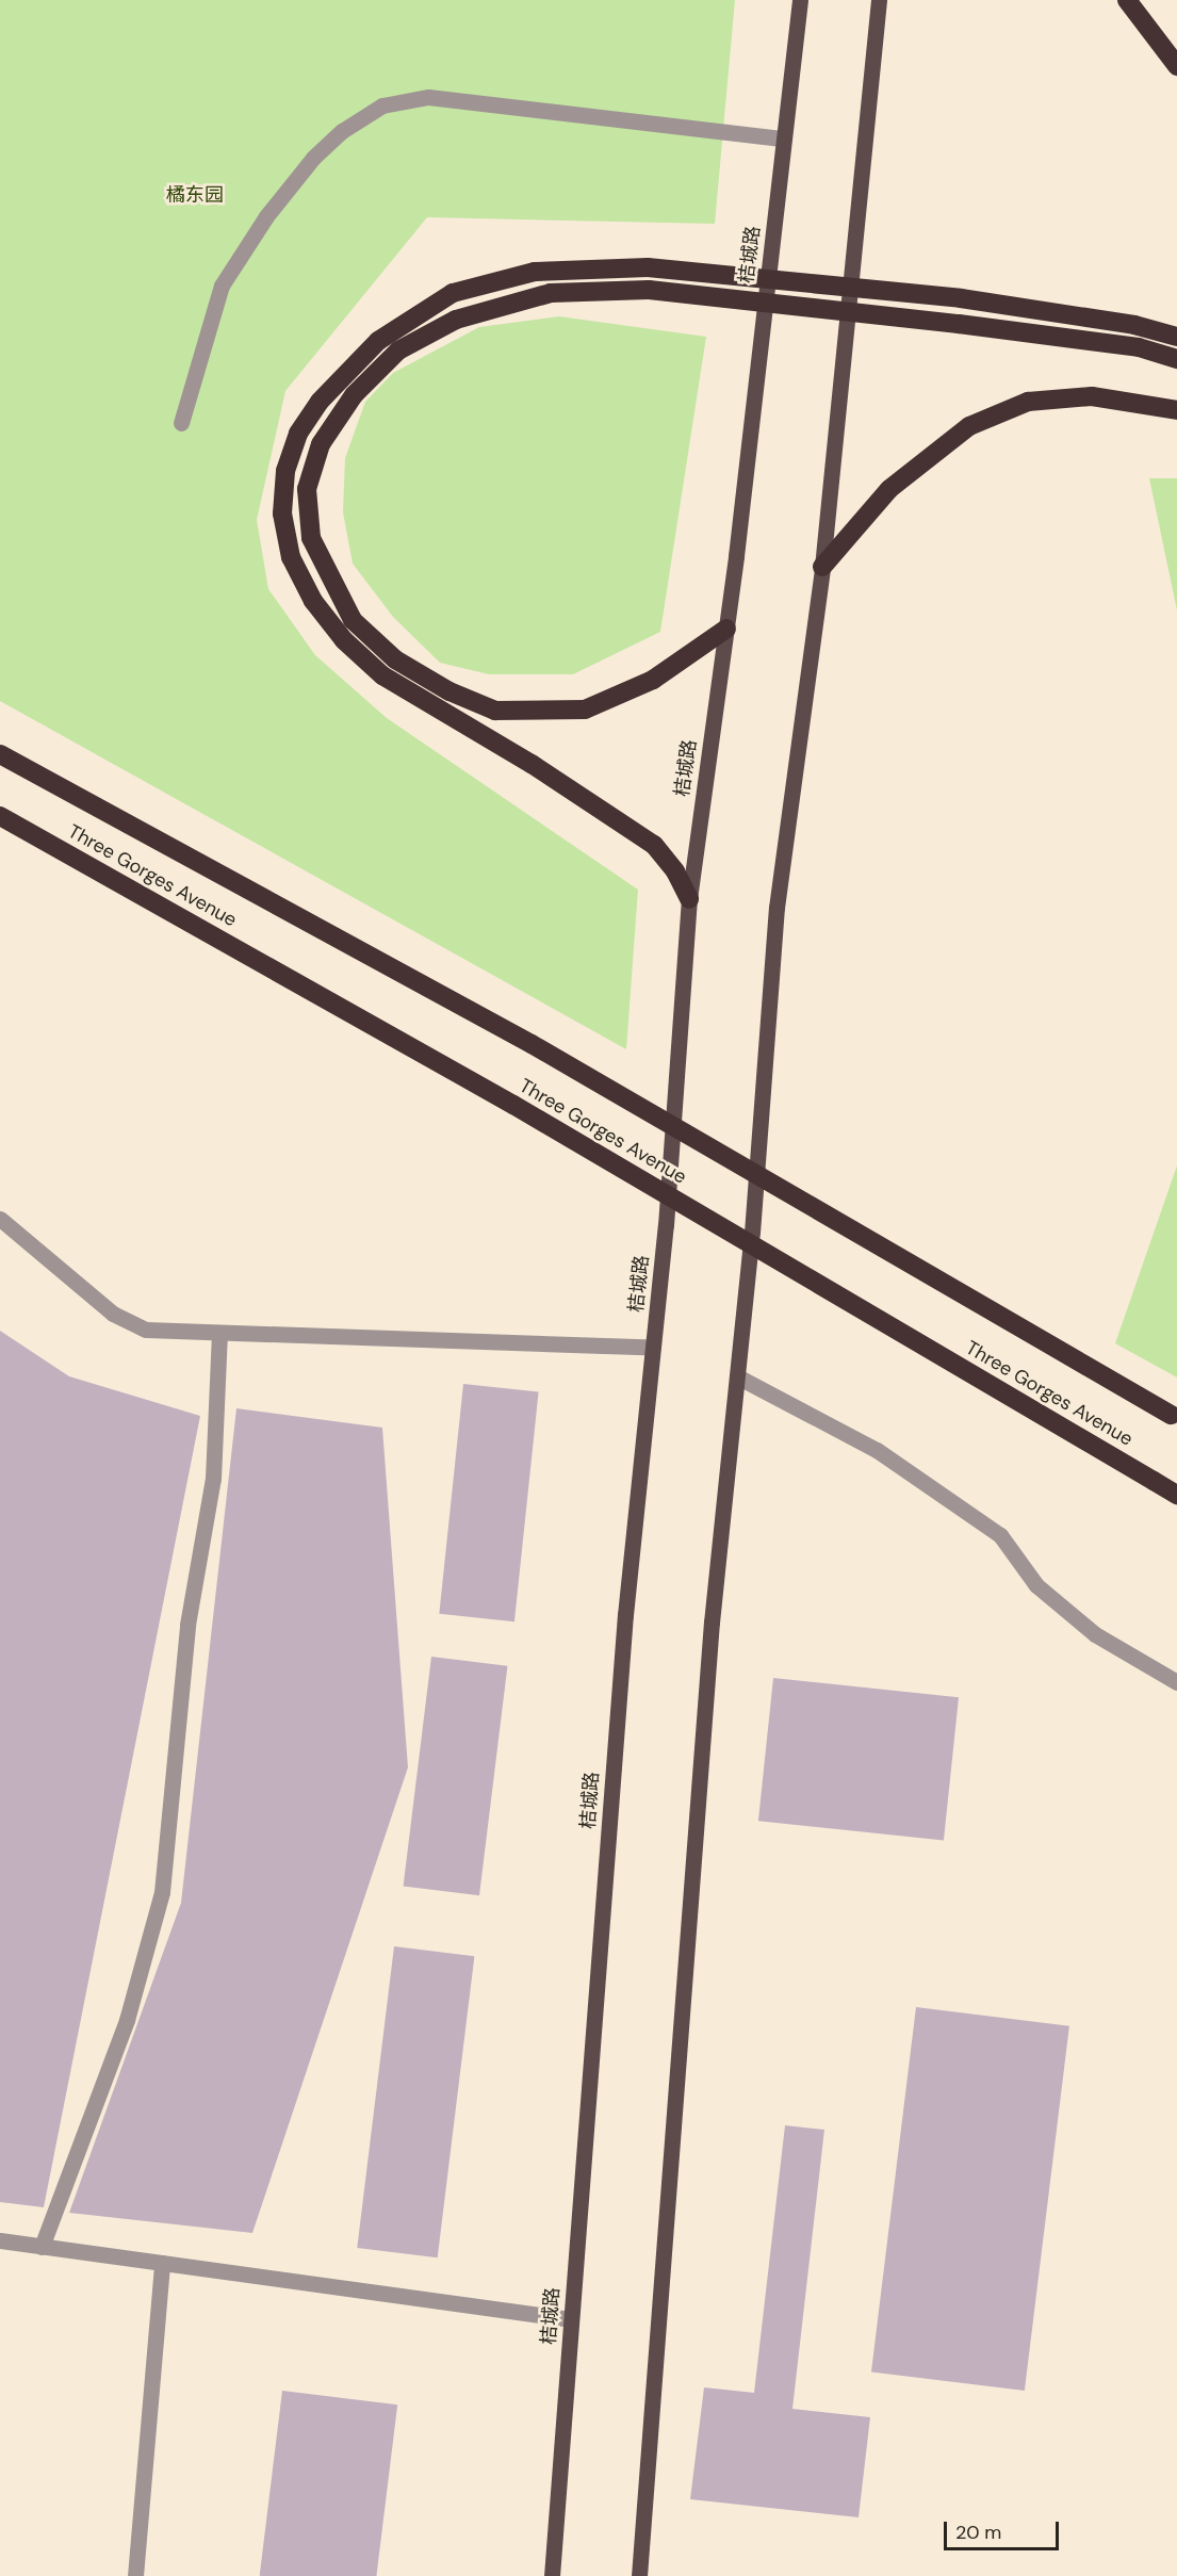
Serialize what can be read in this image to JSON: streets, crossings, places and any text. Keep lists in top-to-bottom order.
{
  "streets": {
    "highway": ["Three Gorges Avenue"],
    "main road": ["桔城路"]
  },
  "parks": ["橘东园"],
  "scale_bar": "20 m"
}
